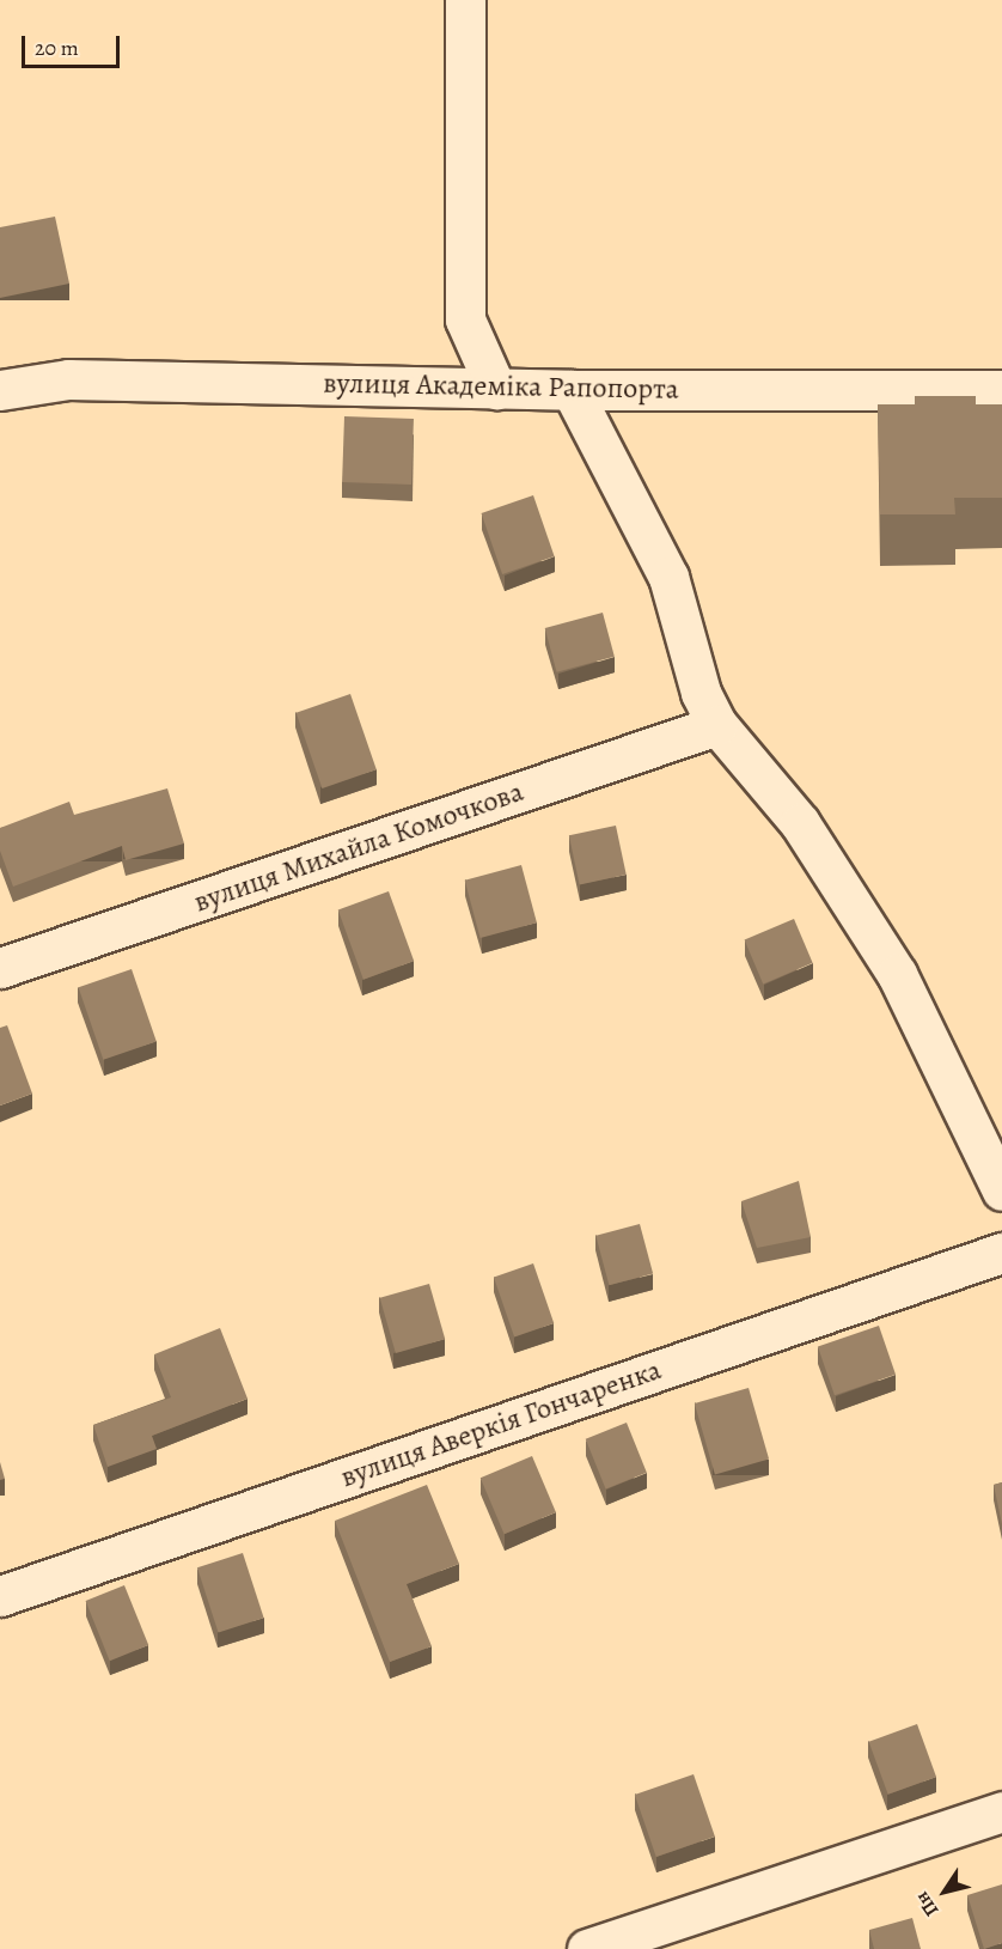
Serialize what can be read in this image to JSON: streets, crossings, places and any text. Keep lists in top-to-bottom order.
{
  "streets": {
    "street": ["вулиця Академіка Рапопорта", "вулиця Михайла Комочкова", "вулиця Аверкія Гончаренка"]
  },
  "scale_bar": "20 m",
  "north": "bottom left"
}
